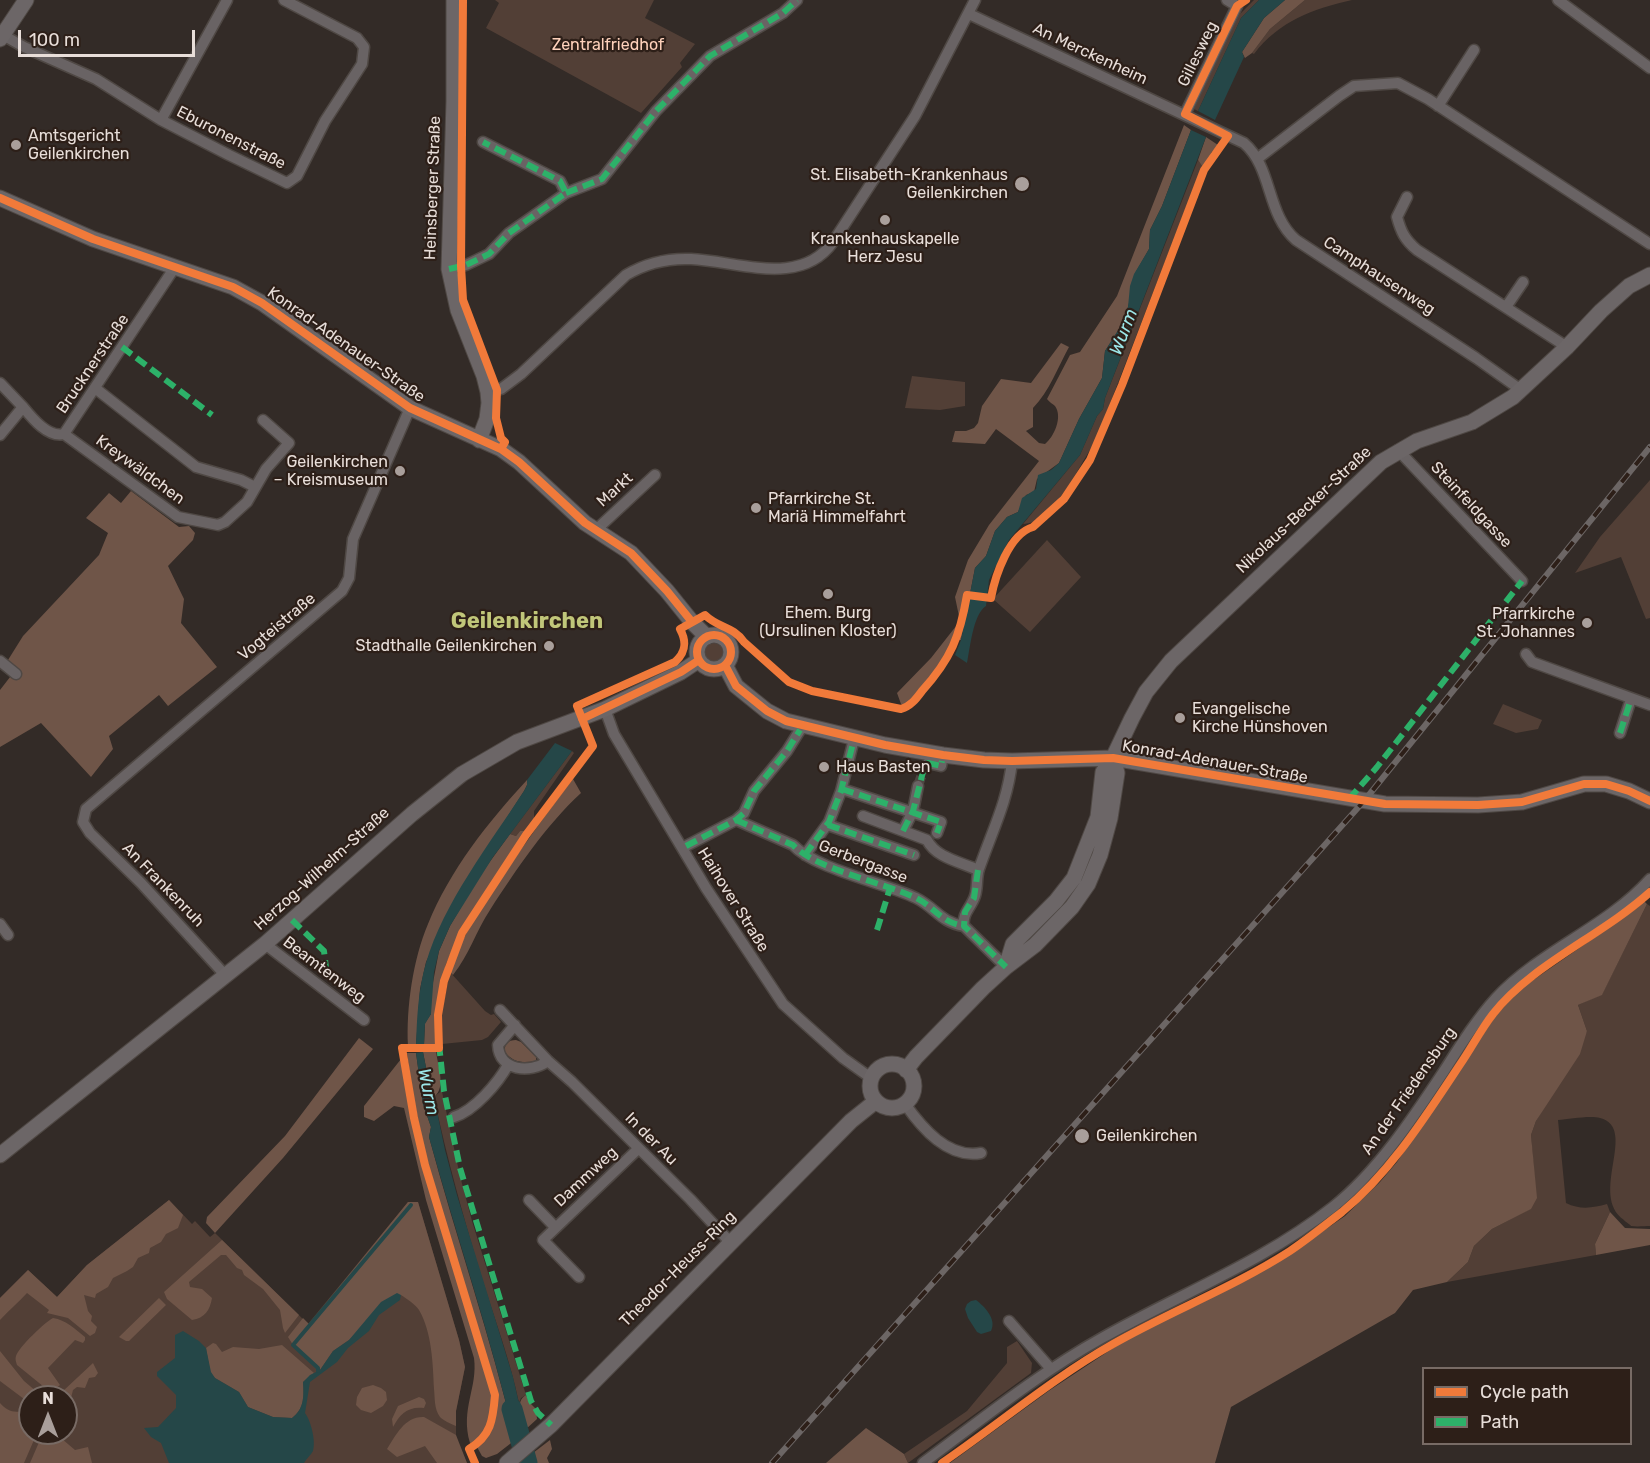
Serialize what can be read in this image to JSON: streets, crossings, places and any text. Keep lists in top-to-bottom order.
{
  "streets": {
    "street": [
      "An Merckenheim",
      "Gillesweg",
      "Eburonenstraße",
      "Heinsberger Straße",
      "Camphausenweg",
      "Konrad-Adenauer-Straße",
      "Brucknerstraße",
      "Kreywäldchen",
      "Markt",
      "Steinfeldgasse",
      "Nikolaus-Becker-Straße",
      "Vogteistraße",
      "Gerbergasse",
      "Herzog-Wilhelm-Straße",
      "An Frankenruh",
      "Haihover Straße",
      "Beamtenweg",
      "An der Friedensburg",
      "In der Au",
      "Dammweg",
      "Theodor-Heuss-Ring"
    ]
  },
  "crossings": [
    ["An Merckenheim", "Gillesweg"],
    ["An Merckenheim", "Camphausenweg"],
    ["Heinsberger Straße", "Konrad-Adenauer-Straße"],
    ["Camphausenweg", "Nikolaus-Becker-Straße"],
    ["Konrad-Adenauer-Straße", "Brucknerstraße"],
    ["Konrad-Adenauer-Straße", "Markt"],
    ["Konrad-Adenauer-Straße", "Nikolaus-Becker-Straße"],
    ["Konrad-Adenauer-Straße", "Vogteistraße"],
    ["Konrad-Adenauer-Straße", "Herzog-Wilhelm-Straße"],
    ["Brucknerstraße", "Kreywäldchen"],
    ["Steinfeldgasse", "Nikolaus-Becker-Straße"],
    ["Vogteistraße", "An Frankenruh"],
    ["Herzog-Wilhelm-Straße", "An Frankenruh"],
    ["Herzog-Wilhelm-Straße", "Haihover Straße"],
    ["Herzog-Wilhelm-Straße", "Beamtenweg"],
    ["Haihover Straße", "Theodor-Heuss-Ring"],
    ["In der Au", "Dammweg"],
    ["In der Au", "Theodor-Heuss-Ring"]
  ],
  "districts": ["Geilenkirchen"],
  "water": ["Wurm"],
  "parks": ["Zentralfriedhof"],
  "places": [
    "Amtsgericht Geilenkirchen",
    "St. Elisabeth-Krankenhaus Geilenkirchen",
    "Krankenhauskapelle Herz Jesu",
    "Geilenkirchen – Kreismuseum",
    "Pfarrkirche St. Mariä Himmelfahrt",
    "Ehem. Burg (Ursulinen Kloster)",
    "Pfarrkirche St. Johannes",
    "Stadthalle Geilenkirchen",
    "Evangelische Kirche Hünshoven",
    "Haus Basten",
    "Geilenkirchen"
  ],
  "legend": ["Cycle path", "Path"],
  "scale_bar": "100 m",
  "north": "top"
}
